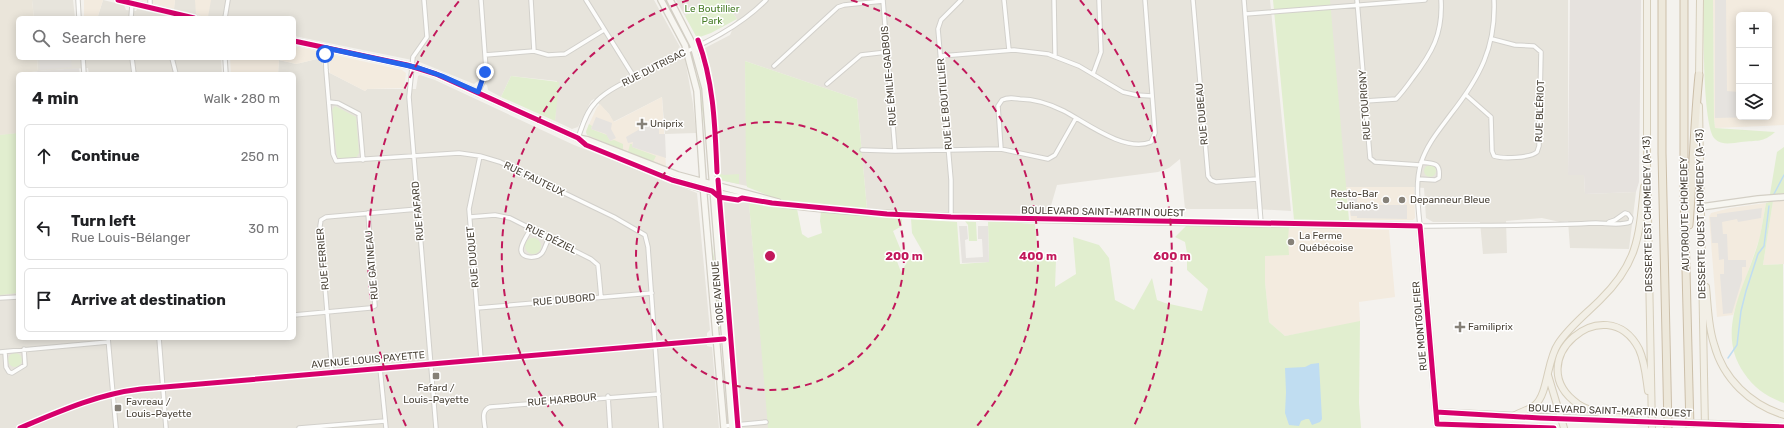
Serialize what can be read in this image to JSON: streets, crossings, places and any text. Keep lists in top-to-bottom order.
{
  "streets": {
    "highway": ["AUTOROUTE CHOMEDEY"],
    "main road": [
      "BOULEVARD SAINT-MARTIN OUEST",
      "DESSERTE EST CHOMEDEY (A-13)",
      "DESSERTE OUEST CHOMEDEY (A-13)",
      "100E AVENUE",
      "RUE MONTGOLFIER",
      "AVENUE LOUIS PAYETTE"
    ],
    "street": [
      "RUE DUTRISAC",
      "RUE ÉMILIE-GADBOIS",
      "RUE LE BOUTILLIER",
      "RUE TOURIGNY",
      "RUE BLÉRIOT",
      "RUE DUBEAU",
      "RUE FAUTEUX",
      "RUE FAFARD",
      "RUE DÉZIEL",
      "RUE DUQUET",
      "RUE FERRIER",
      "RUE GATINEAU",
      "RUE DUBORD",
      "RUE HARBOUR"
    ]
  },
  "crossings": [
    ["RUE DUTRISAC", "BOULEVARD SAINT-MARTIN OUEST"],
    ["RUE DUTRISAC", "100E AVENUE"],
    ["RUE LE BOUTILLIER", "BOULEVARD SAINT-MARTIN OUEST"],
    ["RUE TOURIGNY", "RUE MONTGOLFIER"],
    ["RUE BLÉRIOT", "RUE MONTGOLFIER"],
    ["RUE FAUTEUX", "RUE FAFARD"],
    ["RUE FAUTEUX", "BOULEVARD SAINT-MARTIN OUEST"],
    ["RUE FAUTEUX", "RUE DUQUET"],
    ["RUE FAUTEUX", "RUE DUBORD"],
    ["RUE FAUTEUX", "AVENUE LOUIS PAYETTE"],
    ["RUE FAUTEUX", "RUE HARBOUR"],
    ["RUE FAFARD", "BOULEVARD SAINT-MARTIN OUEST"],
    ["RUE FAFARD", "RUE FERRIER"],
    ["RUE FAFARD", "AVENUE LOUIS PAYETTE"],
    ["BOULEVARD SAINT-MARTIN OUEST", "100E AVENUE"],
    ["BOULEVARD SAINT-MARTIN OUEST", "RUE MONTGOLFIER"],
    ["RUE DÉZIEL", "RUE DUQUET"],
    ["RUE DÉZIEL", "RUE DUBORD"],
    ["RUE DUQUET", "RUE DUBORD"],
    ["RUE DUQUET", "AVENUE LOUIS PAYETTE"],
    ["RUE FERRIER", "RUE GATINEAU"],
    ["RUE FERRIER", "AVENUE LOUIS PAYETTE"],
    ["100E AVENUE", "AVENUE LOUIS PAYETTE"]
  ],
  "parks": ["Le Boutillier Park"],
  "places": {
    "health": ["Uniprix", "Familiprix"],
    "other": ["Resto-Bar Juliano's", "Depanneur Bleue", "La Ferme Québécoise"],
    "transit": ["Fafard / Louis-Payette", "Favreau / Louis-Payette"]
  },
  "page": {
    "map_buttons": ["+", "−"],
    "search": "Search here",
    "heading": ["4 min", "Walk · 280 m"],
    "list": [
      ["Continue", "250 m"],
      ["Turn left", "Rue Louis-Bélanger", "30 m"],
      "Arrive at destination"
    ]
  },
  "rings": ["200 m", "400 m", "600 m"]
}
